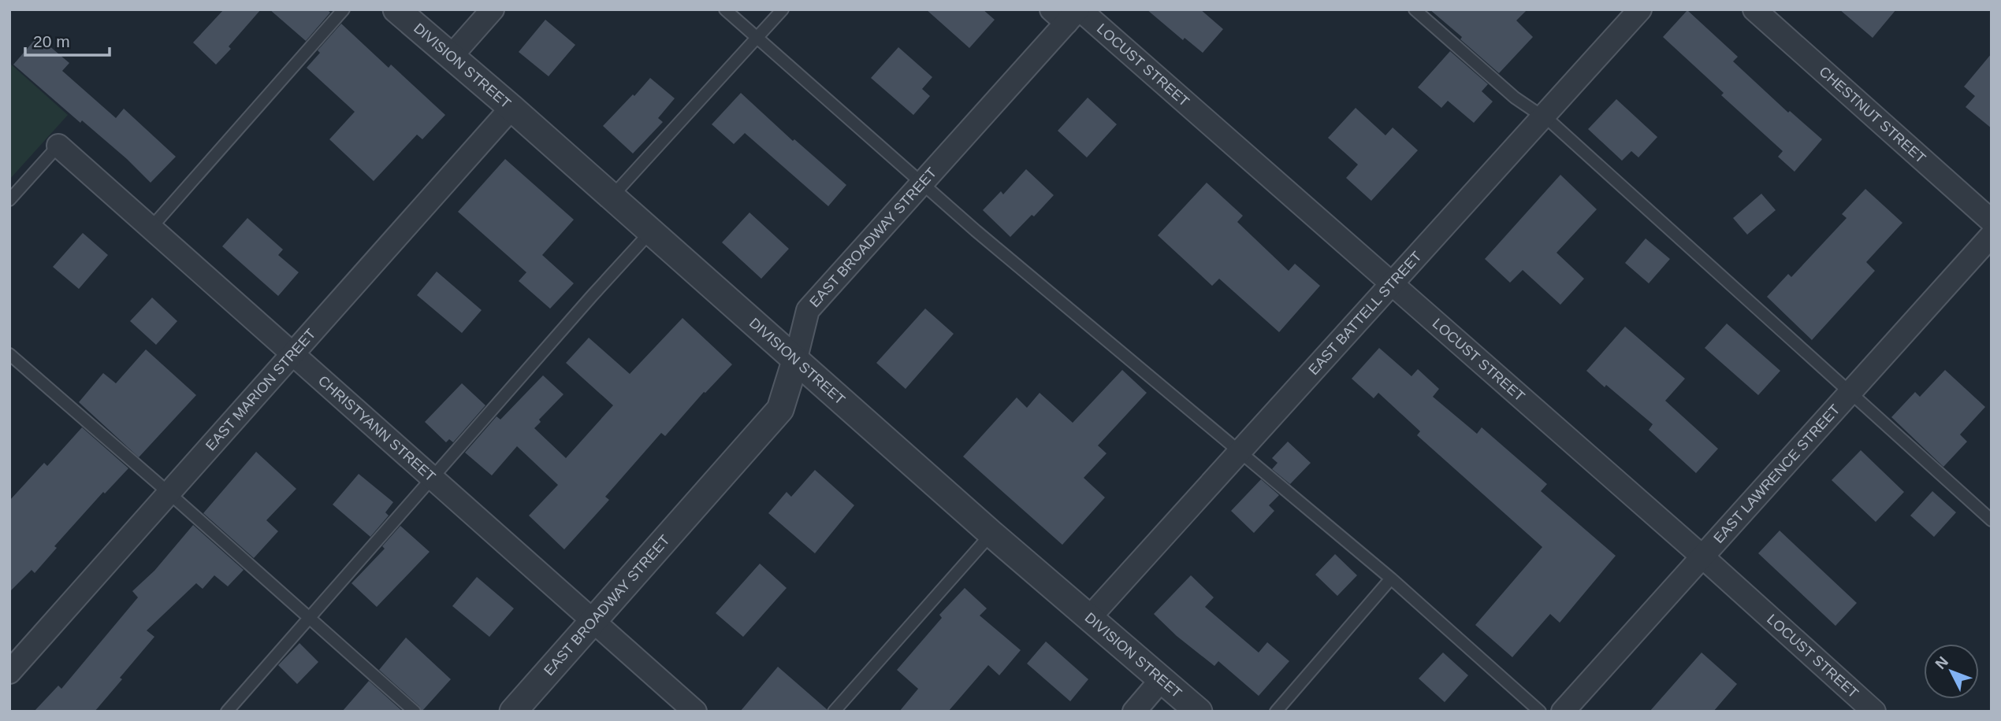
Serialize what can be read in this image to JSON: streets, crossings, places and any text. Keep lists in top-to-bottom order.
{
  "streets": {
    "street": [
      "LOCUST STREET",
      "DIVISION STREET",
      "CHESTNUT STREET",
      "EAST BROADWAY STREET",
      "EAST BATTELL STREET",
      "EAST MARION STREET",
      "CHRISTYANN STREET",
      "EAST LAWRENCE STREET"
    ]
  },
  "crossings": [
    ["LOCUST STREET", "EAST BROADWAY STREET"],
    ["LOCUST STREET", "EAST BATTELL STREET"],
    ["LOCUST STREET", "EAST LAWRENCE STREET"],
    ["DIVISION STREET", "EAST BROADWAY STREET"],
    ["DIVISION STREET", "EAST BATTELL STREET"],
    ["DIVISION STREET", "EAST MARION STREET"],
    ["EAST BROADWAY STREET", "CHRISTYANN STREET"],
    ["EAST MARION STREET", "CHRISTYANN STREET"]
  ],
  "scale_bar": "20 m",
  "north": "top left"
}
